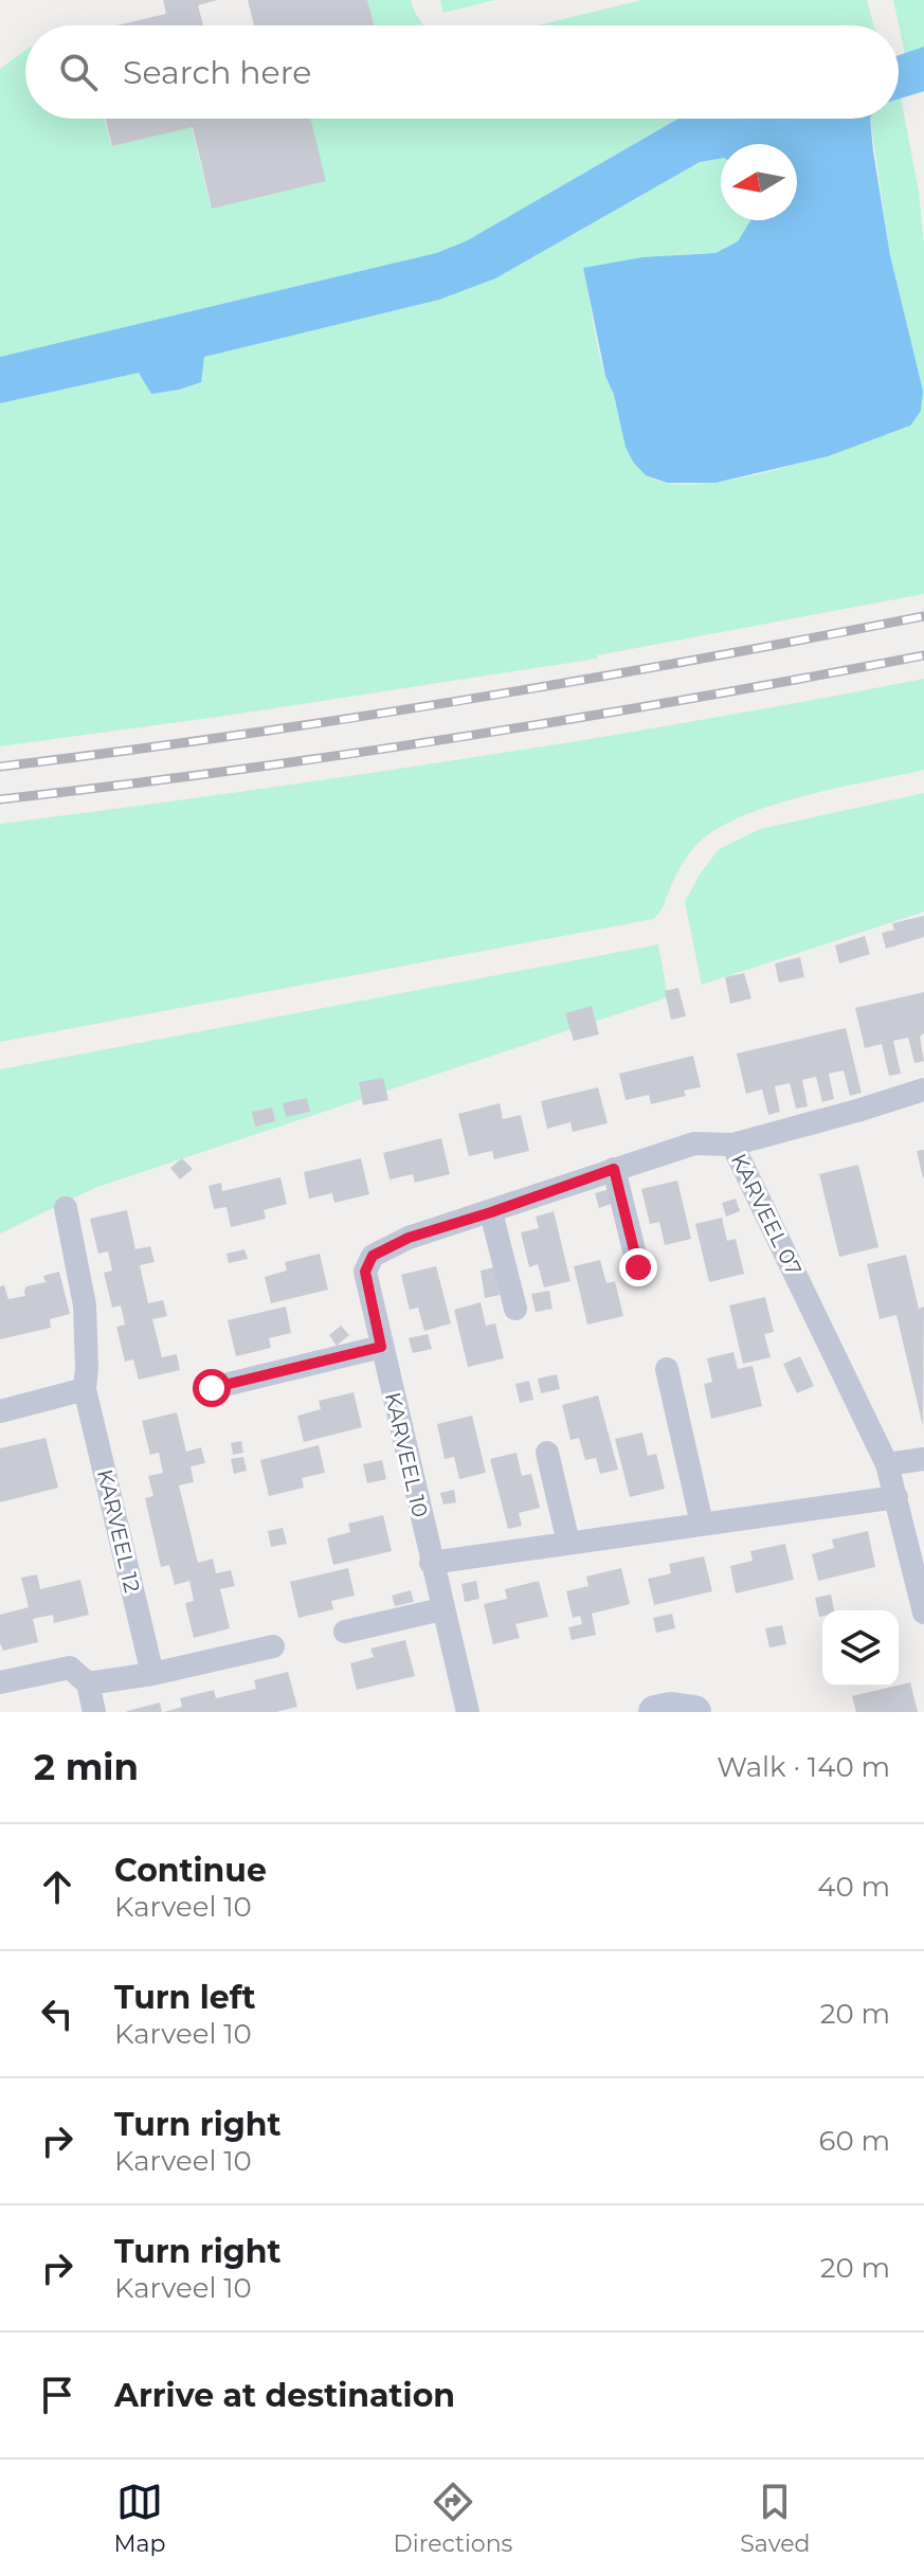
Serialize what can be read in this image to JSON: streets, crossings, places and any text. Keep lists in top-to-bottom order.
{
  "streets": {
    "street": ["KARVEEL 07", "KARVEEL 10", "KARVEEL 12"]
  },
  "crossings": [
    ["KARVEEL 07", "KARVEEL 10"]
  ],
  "north": "left",
  "page": {
    "search": "Search here",
    "heading": ["2 min", "Walk · 140 m"],
    "list": [
      ["Continue", "Karveel 10", "40 m"],
      ["Turn left", "Karveel 10", "20 m"],
      ["Turn right", "Karveel 10", "60 m"],
      ["Turn right", "Karveel 10", "20 m"],
      "Arrive at destination"
    ],
    "nav": ["Map", "Directions", "Saved"]
  }
}
